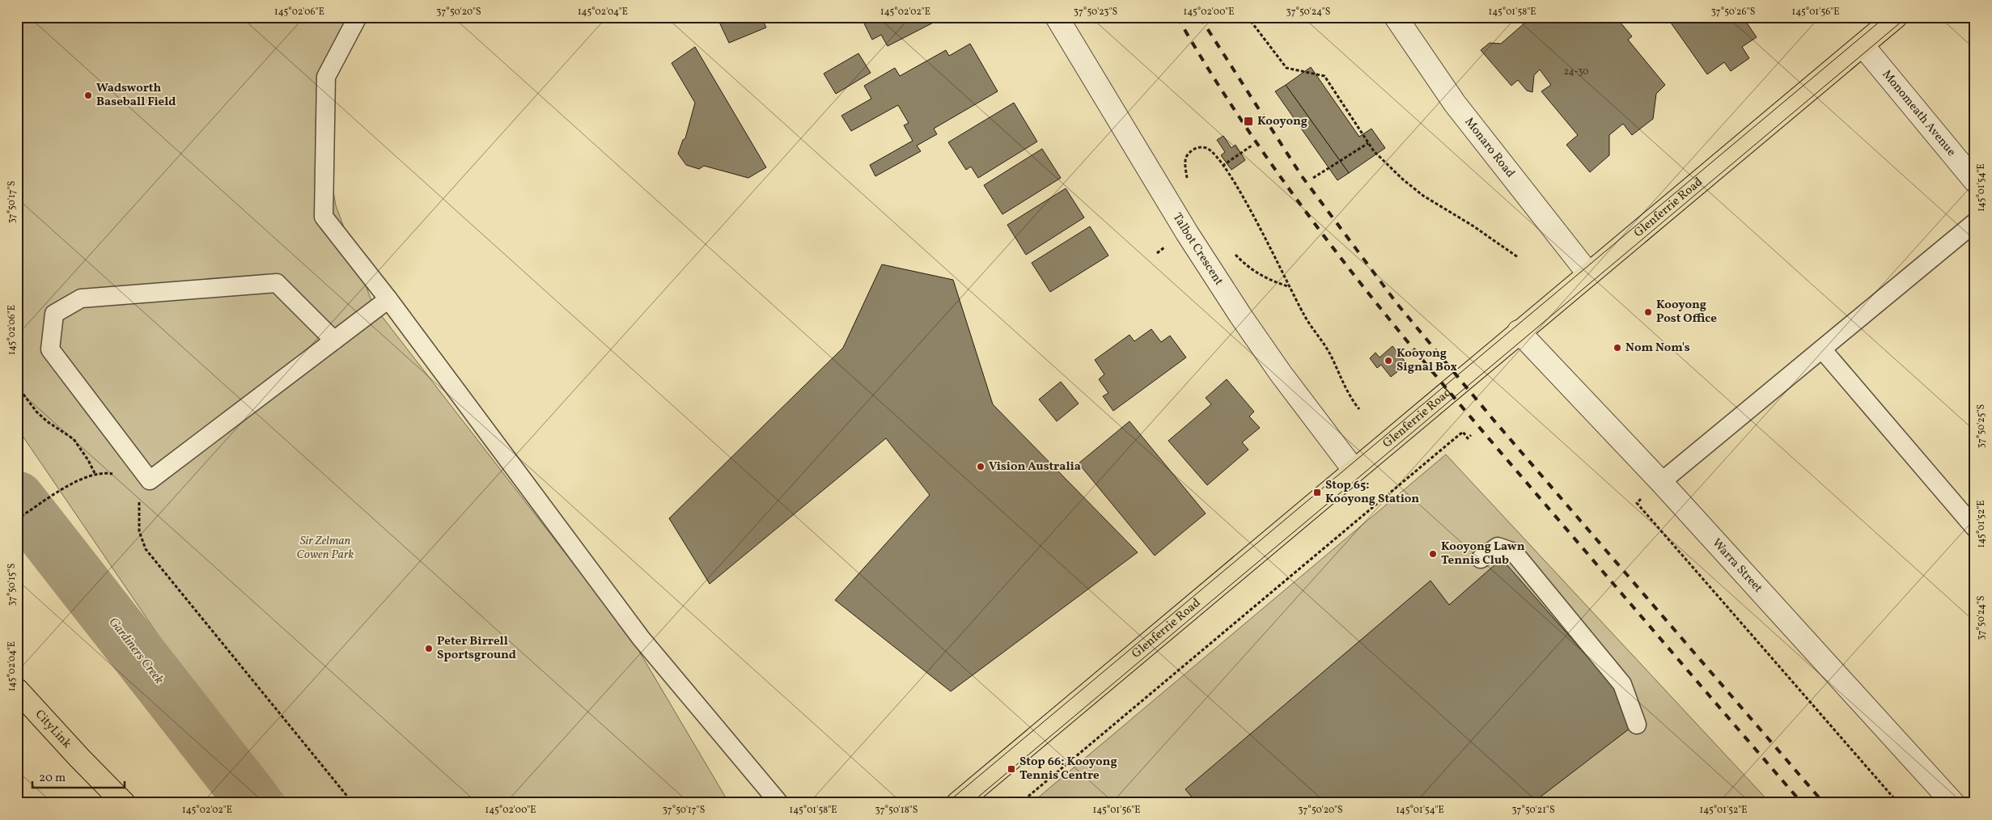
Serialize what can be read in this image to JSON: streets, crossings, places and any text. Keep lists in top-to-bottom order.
{
  "streets": {
    "main road": ["Glenferrie Road", "CityLink"],
    "street": [
      "Monomeath Avenue",
      "Monaro Road",
      "Talbot Crescent",
      "Warra Street"
    ]
  },
  "crossings": [
    ["Monomeath Avenue", "Glenferrie Road"],
    ["Monaro Road", "Glenferrie Road"],
    ["Glenferrie Road", "Talbot Crescent"],
    ["Glenferrie Road", "Warra Street"]
  ],
  "water": ["Gardiners Creek"],
  "parks": ["Sir Zelman Cowen Park"],
  "places": {
    "other": [
      "Wadsworth Baseball Field",
      "Kooyong Post Office",
      "Nom Nom's",
      "Kooyong Signal Box",
      "Vision Australia",
      "Kooyong Lawn Tennis Club",
      "Peter Birrell Sportsground"
    ],
    "transit": ["Kooyong", "Stop 65: Kooyong Station", "Stop 66: Kooyong Tennis Centre"]
  },
  "house_numbers": ["24-30"],
  "scale_bar": "20 m",
  "coordinates": [
    "145°02'06\"E",
    "37°50'20\"S",
    "145°02'04\"E",
    "145°02'02\"E",
    "37°50'23\"S",
    "145°02'00\"E",
    "37°50'24\"S",
    "145°01'58\"E",
    "37°50'26\"S",
    "145°01'56\"E",
    "145°01'54\"E",
    "37°50'17\"S",
    "37°50'25\"S",
    "145°01'52\"E",
    "37°50'15\"S",
    "37°50'18\"S",
    "37°50'21\"S"
  ]
}
